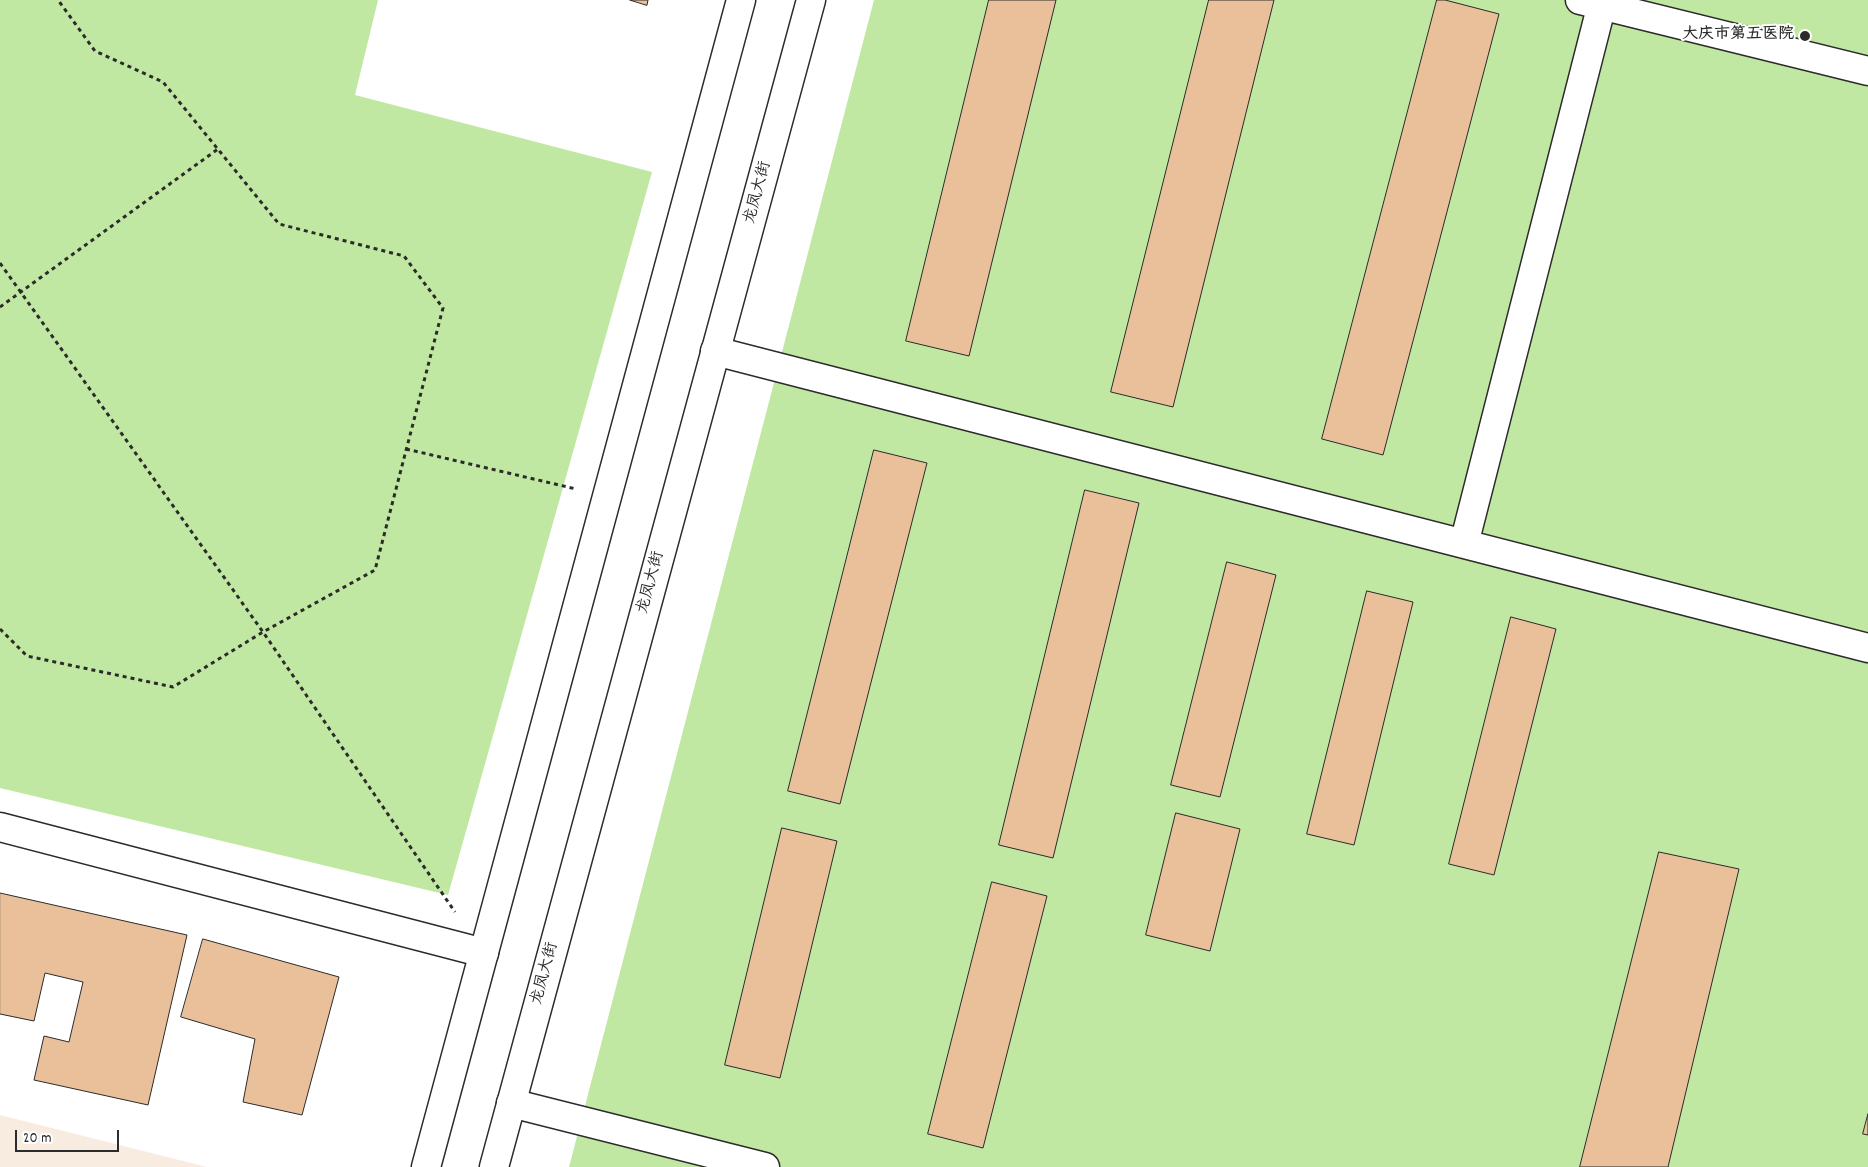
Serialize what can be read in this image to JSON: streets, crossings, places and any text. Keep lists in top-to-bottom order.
{
  "streets": {
    "street": ["龙凤大街"]
  },
  "places": ["大庆市第五医院"],
  "scale_bar": "20 m"
}
